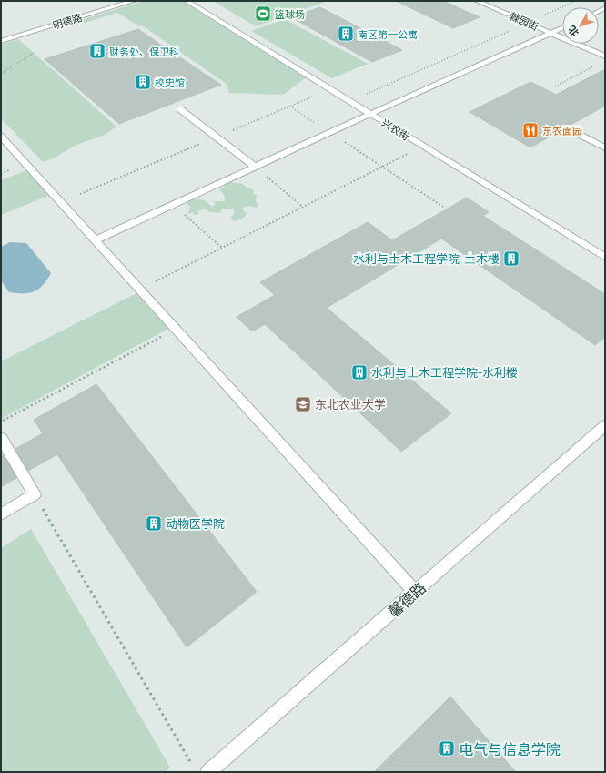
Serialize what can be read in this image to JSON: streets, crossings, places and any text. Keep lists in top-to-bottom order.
{
  "streets": {
    "street": [
      "明德路",
      "棘园街",
      "兴农街",
      "馨德路"
    ]
  },
  "places": {
    "sports": ["篮球场"],
    "building": [
      "南区第一公寓",
      "财务处、保卫科",
      "校史馆",
      "水利与土木工程学院-土木楼",
      "水利与土木工程学院-水利楼",
      "动物医学院",
      "电气与信息学院"
    ],
    "restaurant": ["东农面园"],
    "school or university": ["东北农业大学"]
  },
  "north": "bottom left"
}
